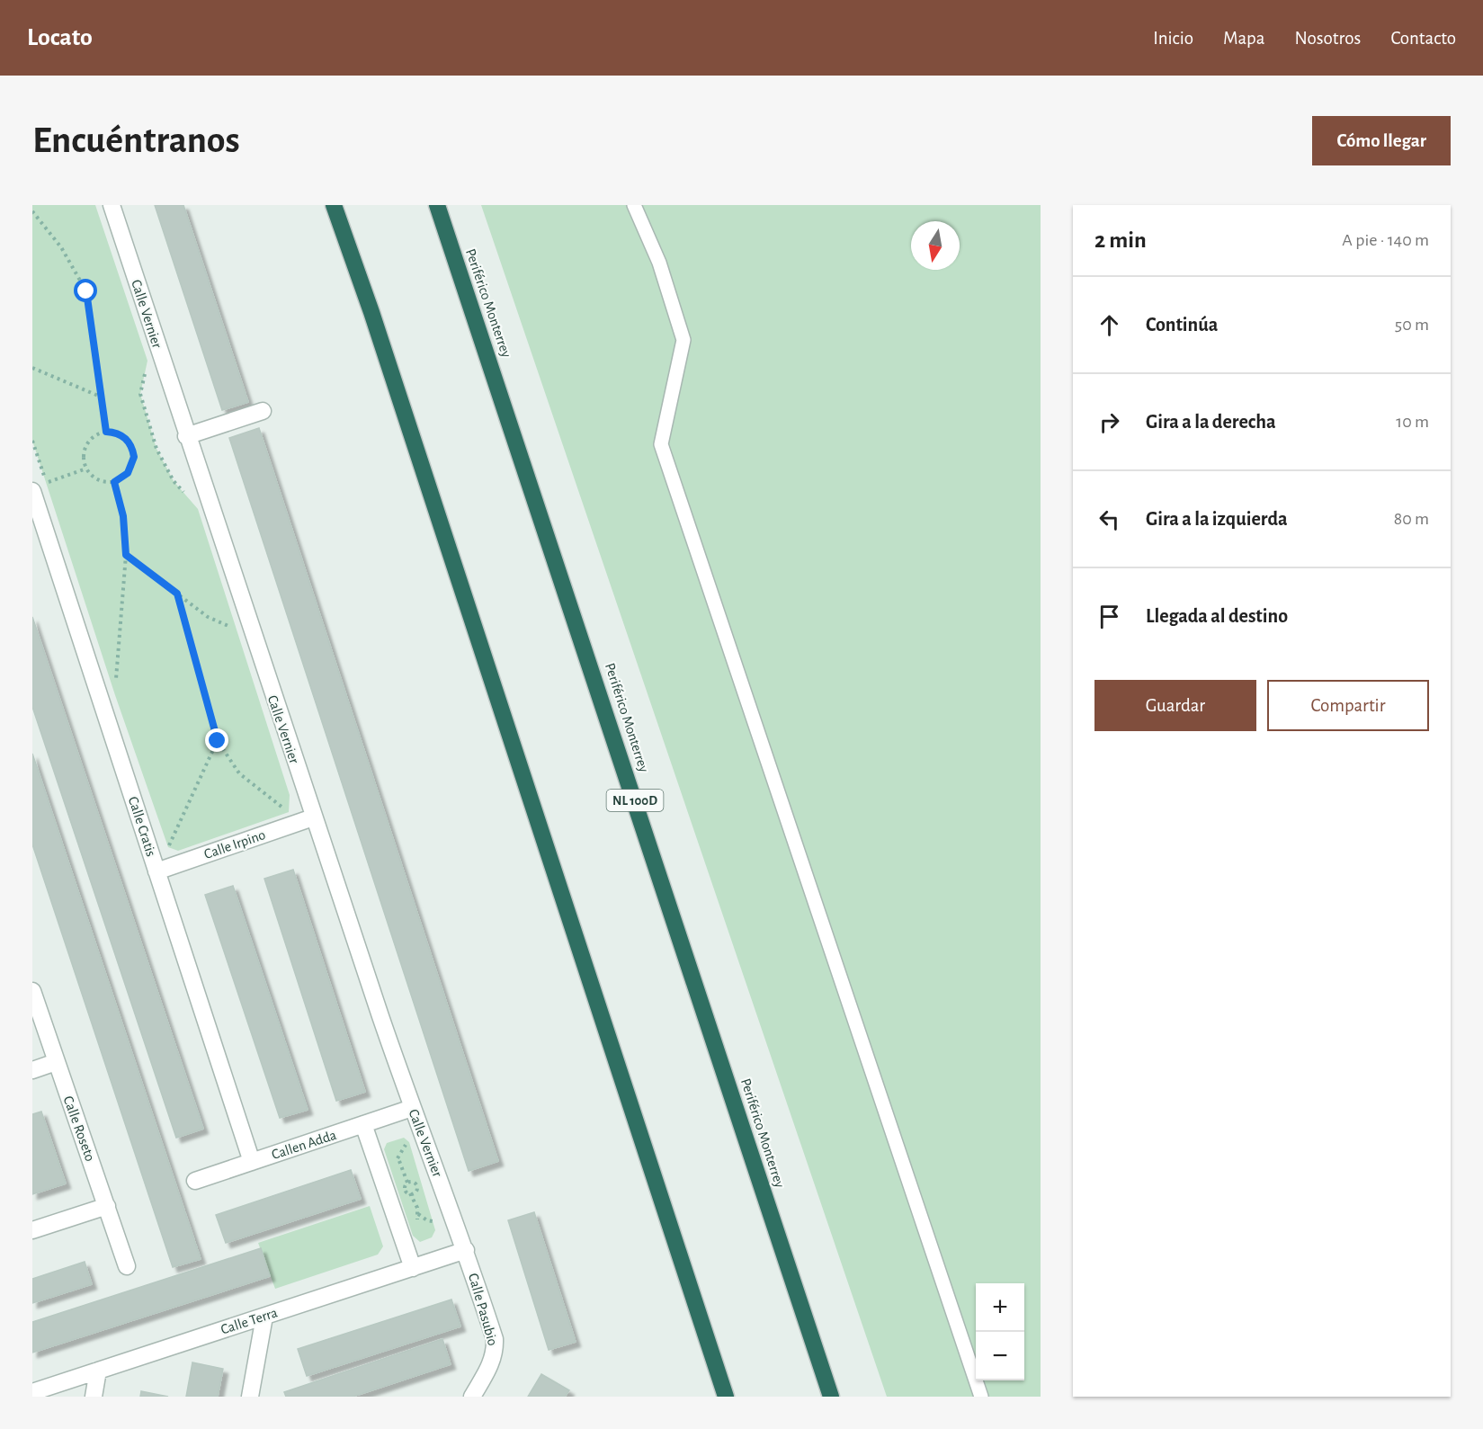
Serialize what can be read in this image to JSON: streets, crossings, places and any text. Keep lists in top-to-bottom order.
{
  "streets": {
    "highway": ["Periférico Monterrey", "NL 100D"],
    "street": [
      "Calle Vernier",
      "Calle Cratis",
      "Calle Irpino",
      "Calle Roseto",
      "Callen Adda",
      "Calle Pasubio",
      "Calle Terra"
    ]
  },
  "crossings": [
    ["Calle Vernier", "Calle Irpino"],
    ["Calle Vernier", "Callen Adda"],
    ["Calle Vernier", "Calle Pasubio"],
    ["Calle Vernier", "Calle Terra"],
    ["Calle Cratis", "Calle Irpino"],
    ["Calle Cratis", "Callen Adda"],
    ["Calle Pasubio", "Calle Terra"]
  ],
  "north": "bottom",
  "page": {
    "header": "Locato",
    "nav": [
      "Inicio",
      "Mapa",
      "Nosotros",
      "Contacto"
    ],
    "buttons": [
      "Cómo llegar",
      ["Guardar", "Compartir"]
    ],
    "title": "Encuéntranos",
    "heading": ["2 min", "A pie · 140 m"],
    "list": [
      ["Continúa", "50 m"],
      ["Gira a la derecha", "10 m"],
      ["Gira a la izquierda", "80 m"],
      "Llegada al destino"
    ],
    "map_buttons": ["+", "−"]
  }
}
